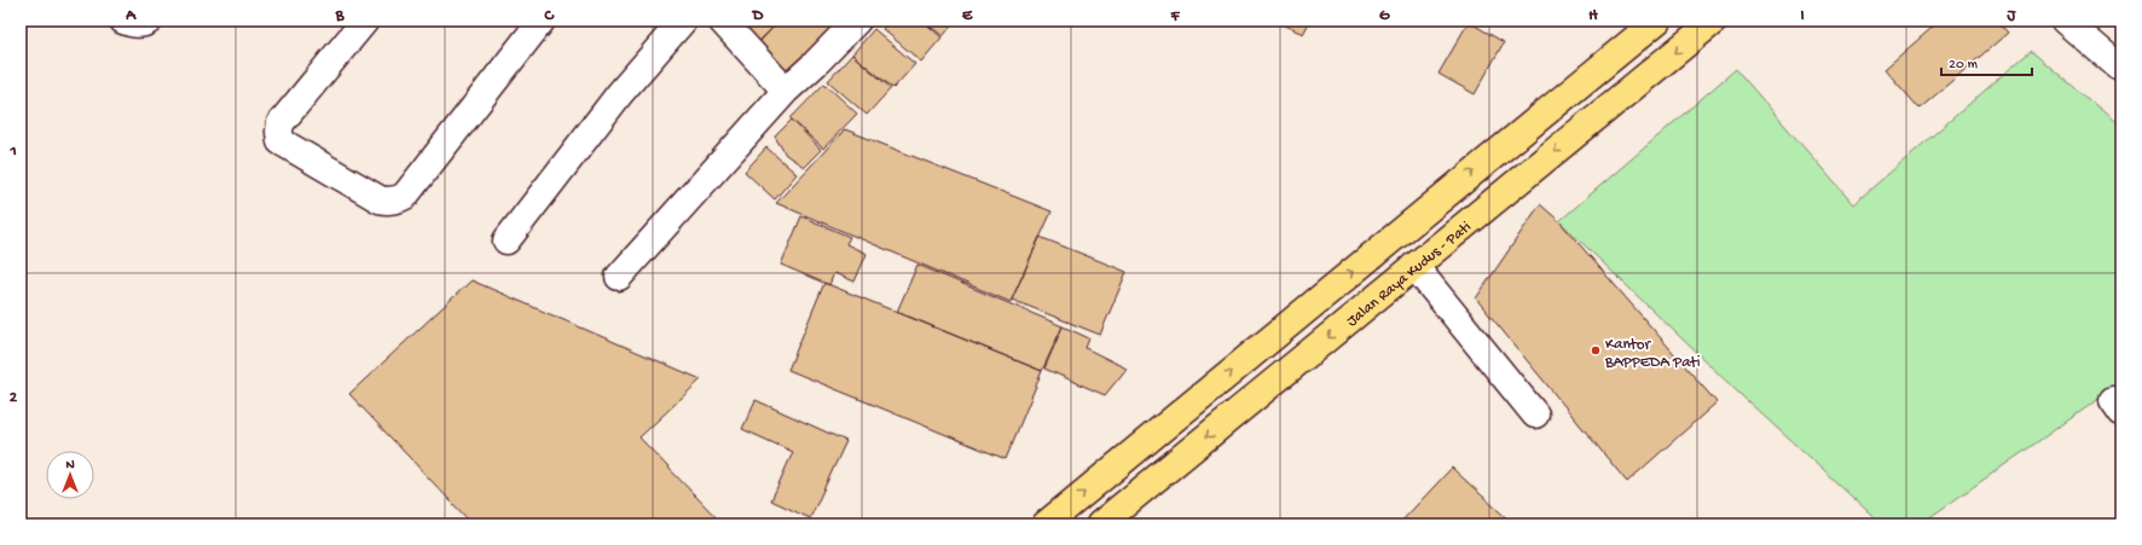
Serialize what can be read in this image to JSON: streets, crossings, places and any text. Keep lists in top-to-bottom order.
{
  "streets": {
    "main road": ["Jalan Raya Kudus - Pati"]
  },
  "places": ["Kantor BAPPEDA Pati"],
  "scale_bar": "20 m",
  "north": "top",
  "grid": {
    "columns": [
      "A",
      "B",
      "C",
      "D",
      "E",
      "F",
      "G",
      "H",
      "I",
      "J"
    ],
    "rows": ["1", "2"]
  }
}
